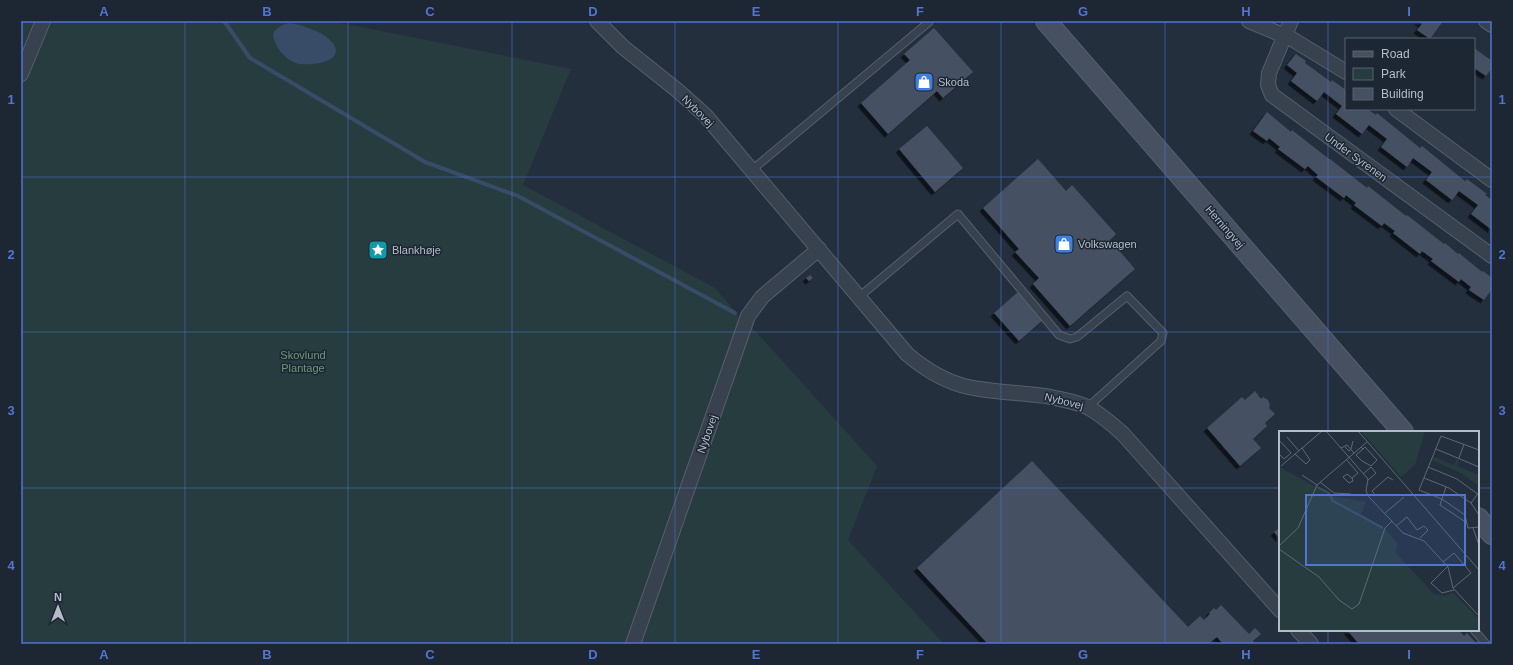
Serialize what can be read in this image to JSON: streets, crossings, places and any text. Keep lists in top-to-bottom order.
{
  "streets": {
    "main road": ["Herningvej"],
    "street": ["Nybovej", "Under Syrenen"]
  },
  "parks": ["Skovlund Plantage"],
  "places": {
    "shop": ["Skoda", "Volkswagen"],
    "place": ["Blankhøje"]
  },
  "legend": ["Road", "Park", "Building"],
  "north": "top",
  "grid": {
    "columns": [
      "A",
      "B",
      "C",
      "D",
      "E",
      "F",
      "G",
      "H",
      "I"
    ],
    "rows": [
      "1",
      "2",
      "3",
      "4"
    ]
  }
}
